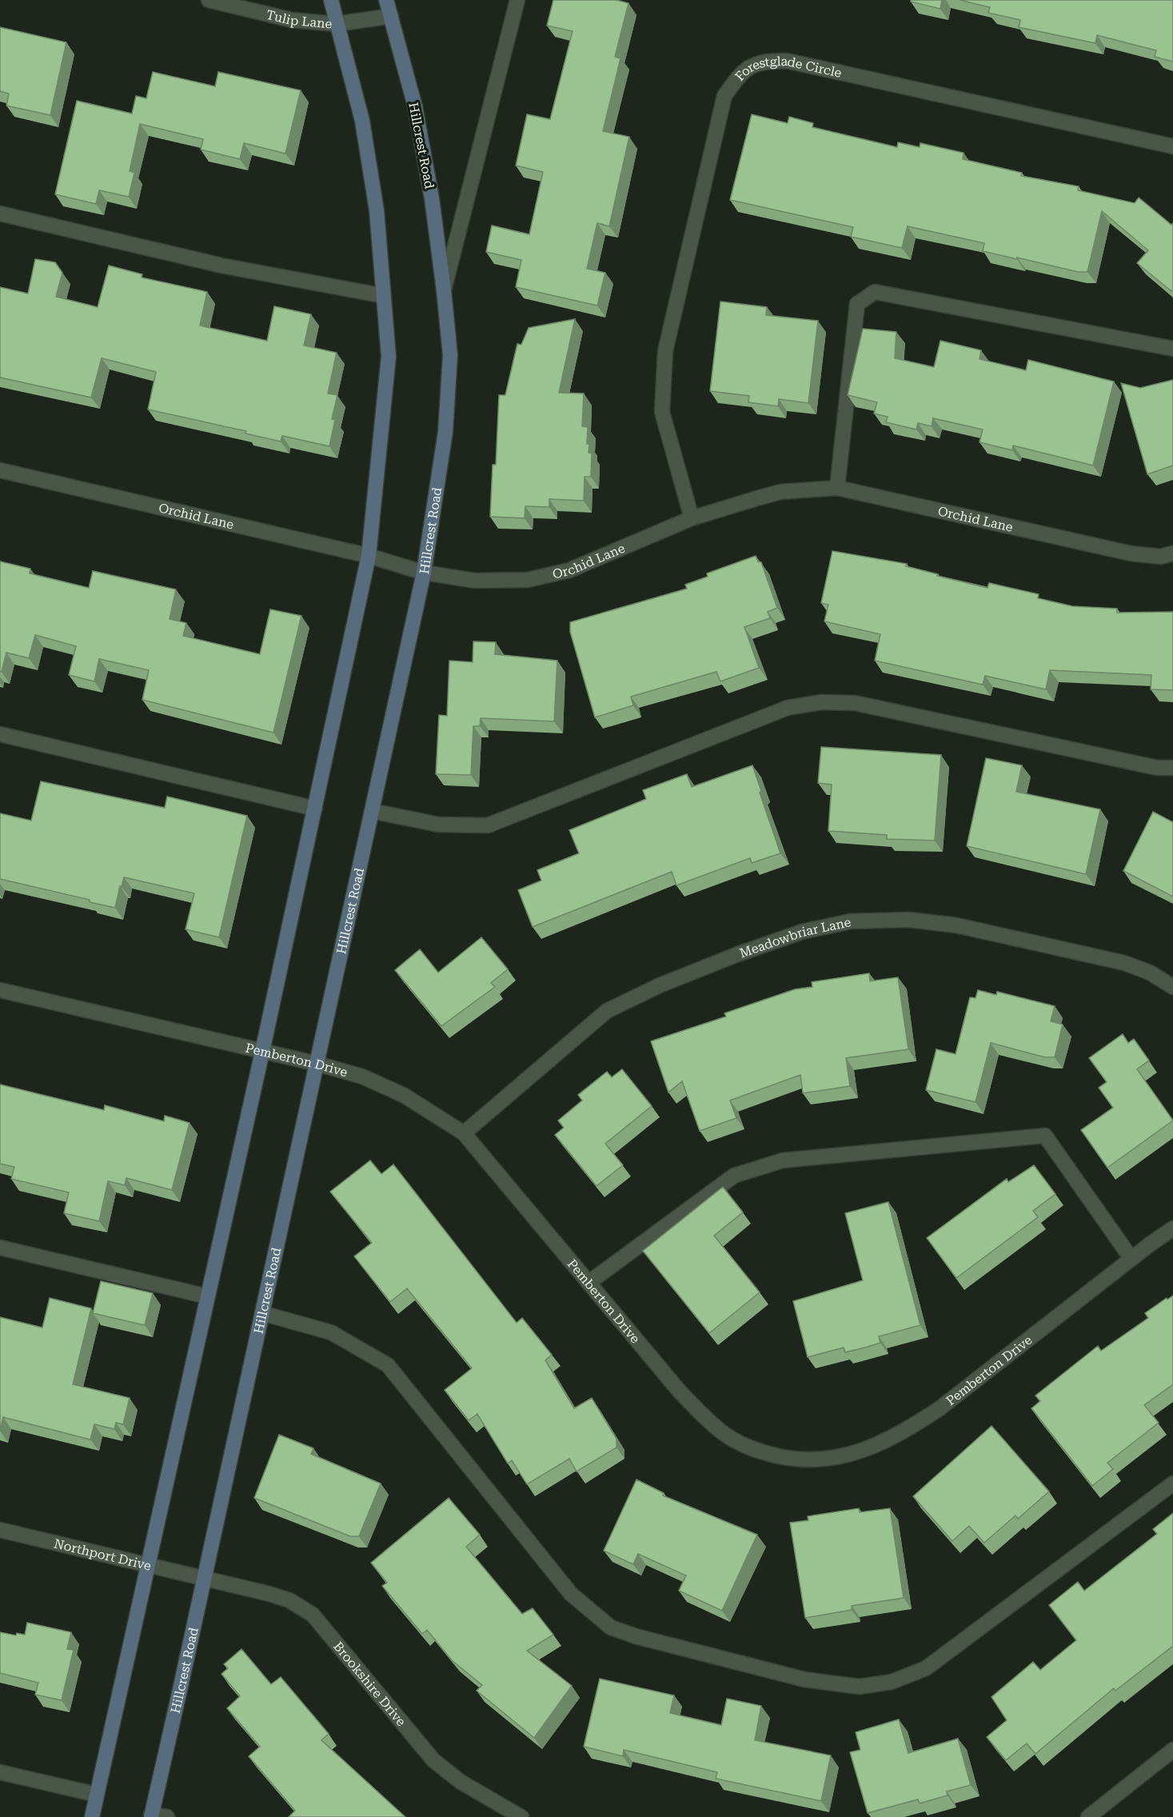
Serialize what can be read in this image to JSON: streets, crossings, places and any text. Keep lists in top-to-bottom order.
{
  "streets": {
    "main road": ["Hillcrest Road"],
    "street": [
      "Tulip Lane",
      "Forestglade Circle",
      "Orchid Lane",
      "Meadowbriar Lane",
      "Pemberton Drive",
      "Northport Drive",
      "Brookshire Drive"
    ]
  },
  "crossings": [
    ["Tulip Lane", "Hillcrest Road"],
    ["Forestglade Circle", "Orchid Lane"],
    ["Hillcrest Road", "Orchid Lane"],
    ["Hillcrest Road", "Pemberton Drive"],
    ["Hillcrest Road", "Northport Drive"],
    ["Hillcrest Road", "Brookshire Drive"],
    ["Meadowbriar Lane", "Pemberton Drive"],
    ["Northport Drive", "Brookshire Drive"]
  ]
}
